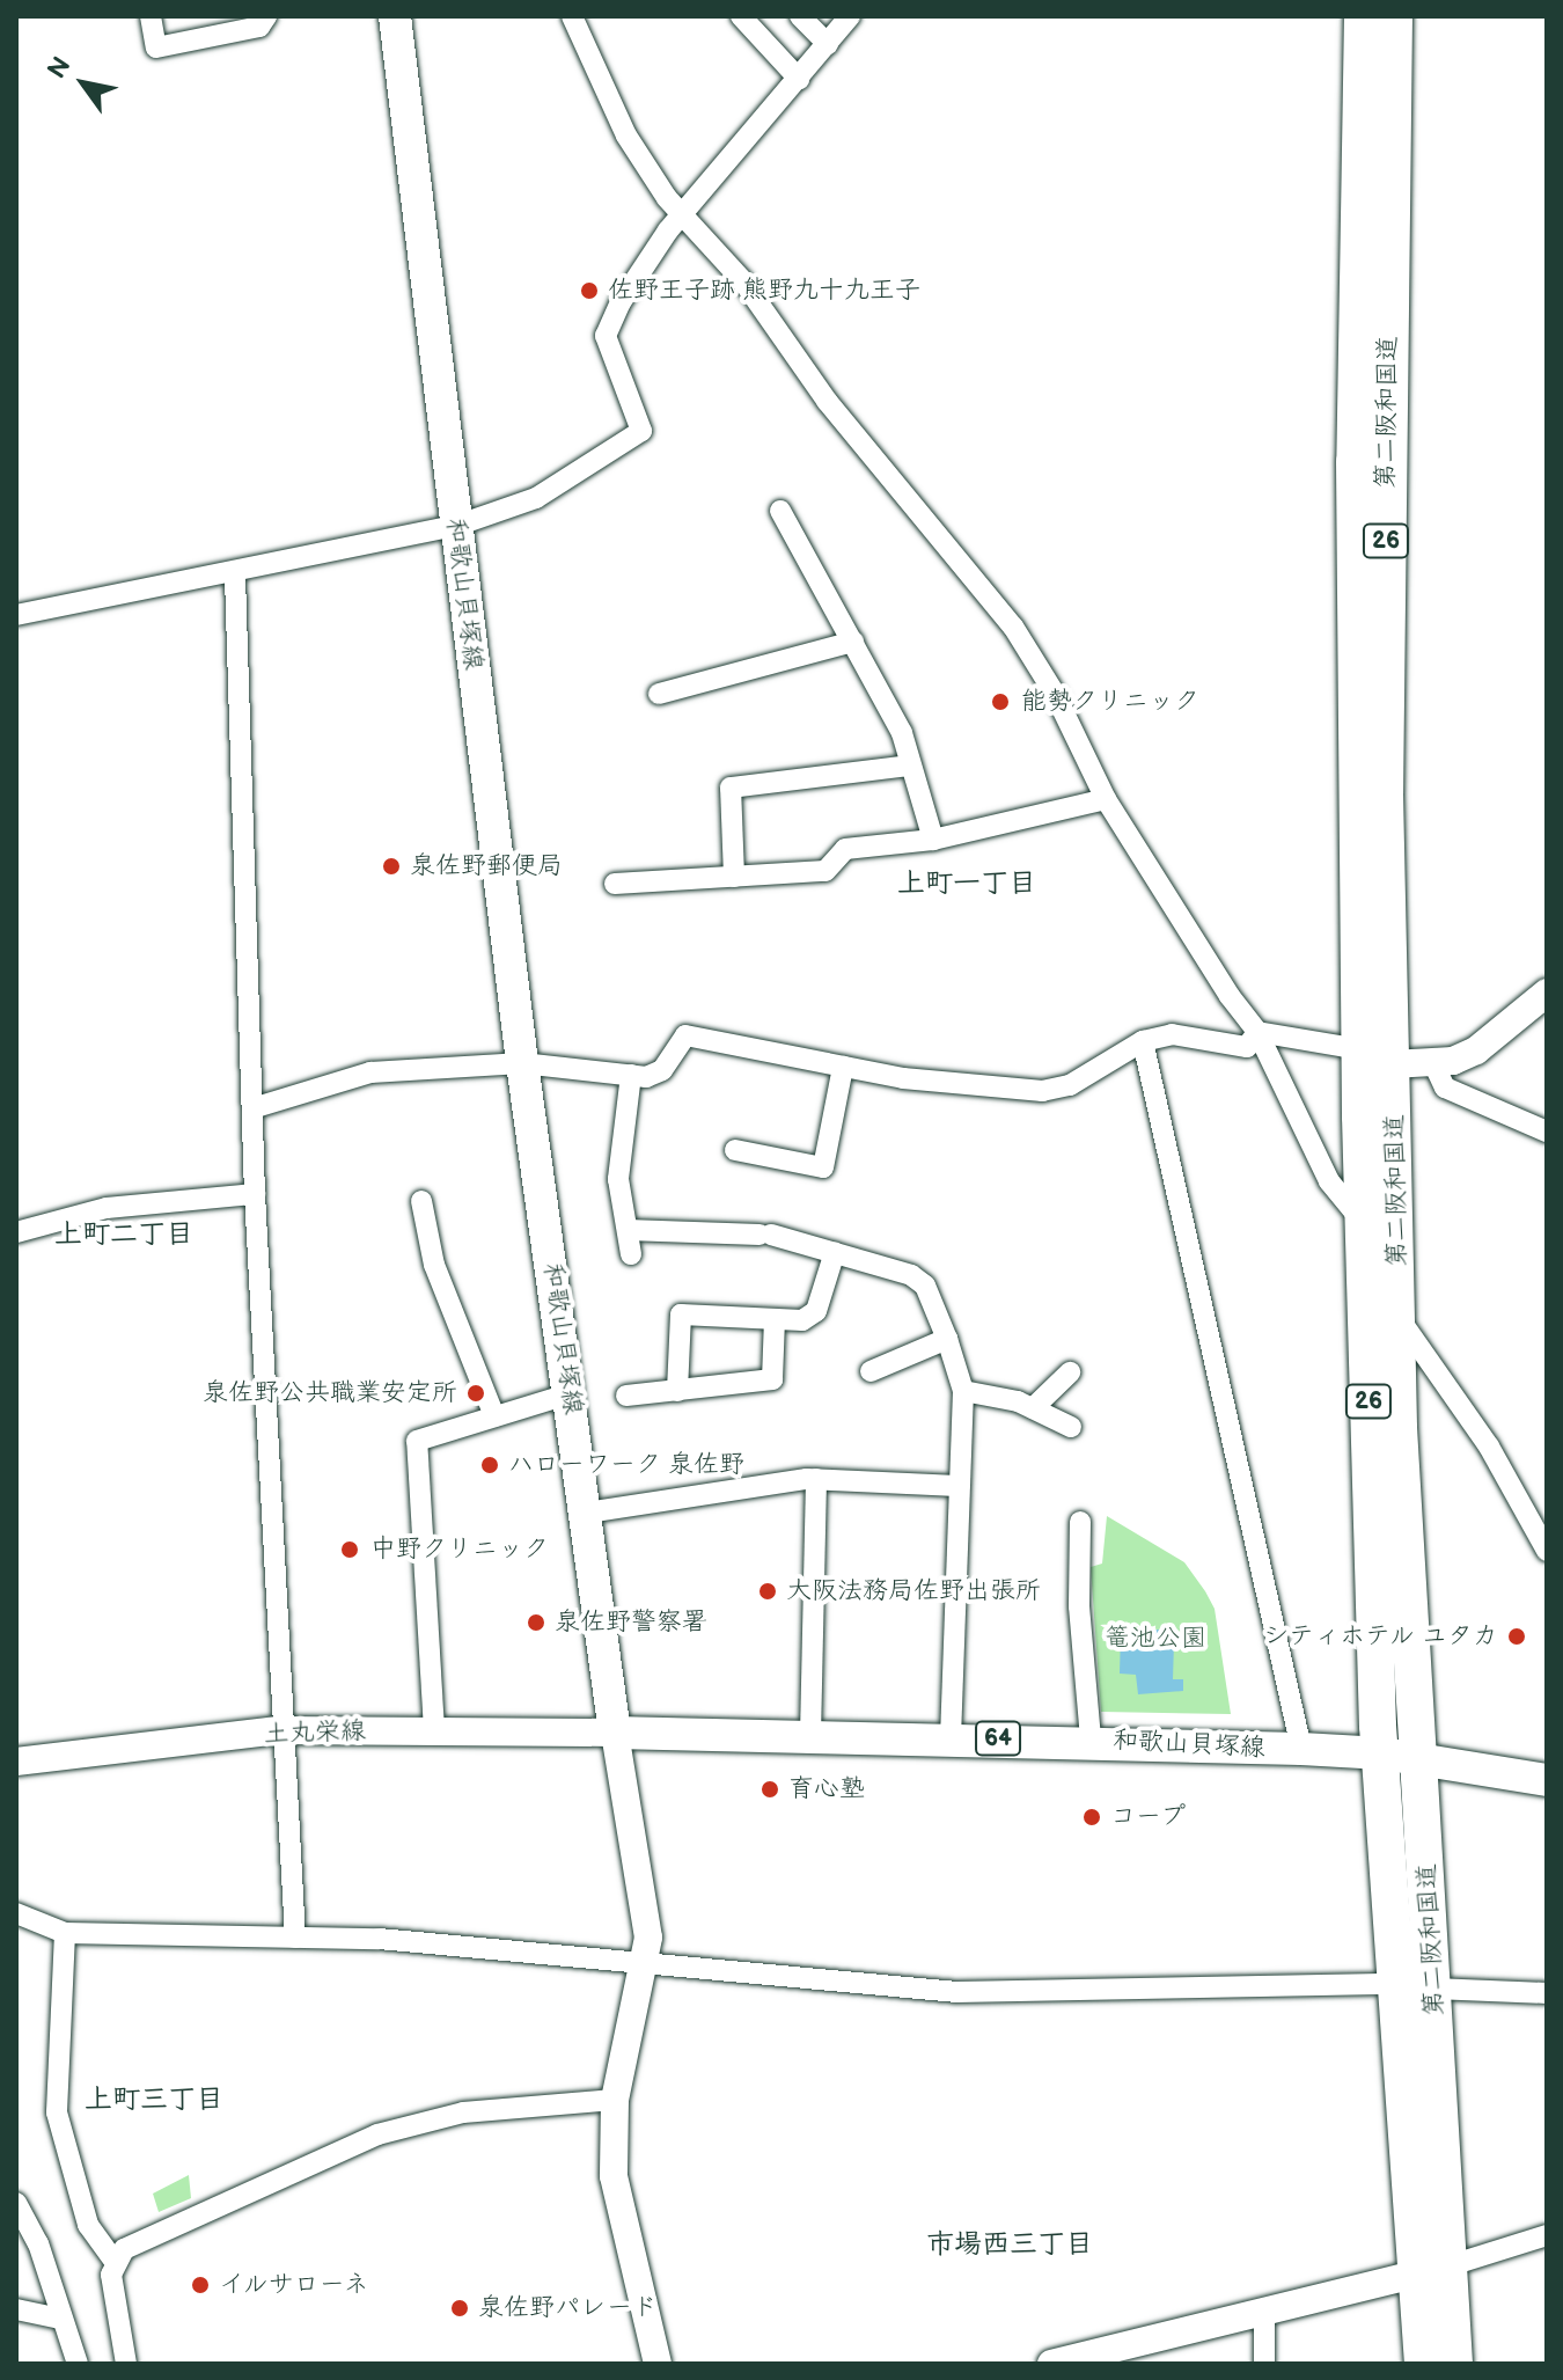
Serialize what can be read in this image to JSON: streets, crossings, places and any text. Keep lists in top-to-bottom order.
{
  "streets": {
    "highway": ["第二阪和国道", "26"],
    "main road": ["和歌山貝塚線", "64"],
    "street": ["土丸栄線"]
  },
  "crossings": [
    ["第二阪和国道", "和歌山貝塚線"],
    ["和歌山貝塚線", "土丸栄線"]
  ],
  "districts": [
    "上町一丁目",
    "上町二丁目",
    "上町三丁目",
    "市場西三丁目"
  ],
  "parks": ["篭池公園"],
  "places": [
    "佐野王子跡 熊野九十九王子",
    "能勢クリニック",
    "泉佐野郵便局",
    "泉佐野公共職業安定所",
    "ハローワーク 泉佐野",
    "中野クリニック",
    "大阪法務局佐野出張所",
    "泉佐野警察署",
    "シティホテル ユタカ",
    "育心塾",
    "コープ",
    "イルサローネ",
    "泉佐野パレード"
  ],
  "north": "top left"
}
